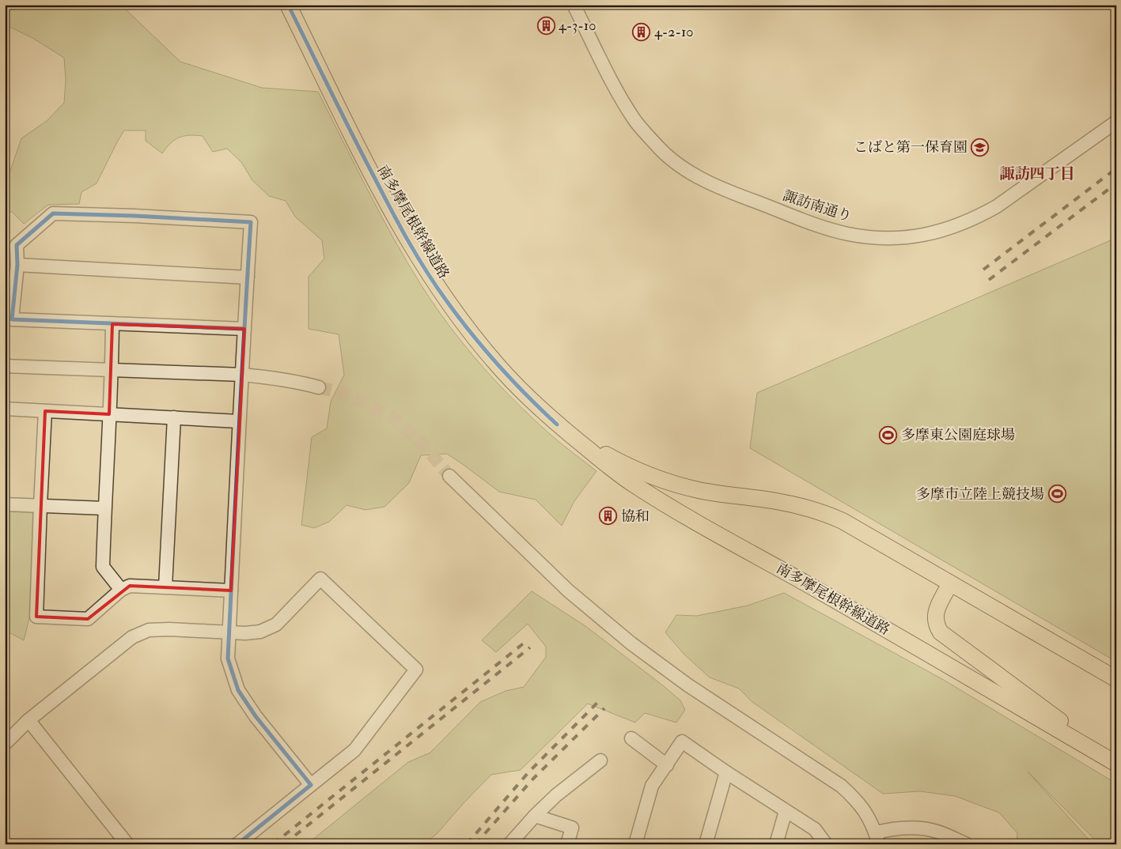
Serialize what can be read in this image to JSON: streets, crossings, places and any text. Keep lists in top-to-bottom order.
{
  "streets": {
    "main road": ["南多摩尾根幹線道路"],
    "street": ["諏訪南通り"]
  },
  "districts": ["諏訪四丁目"],
  "places": {
    "building": ["4-3-10", "4-2-10", "協和"],
    "school or university": ["こばと第一保育園"],
    "sports": ["多摩東公園庭球場", "多摩市立陸上競技場"]
  }
}
